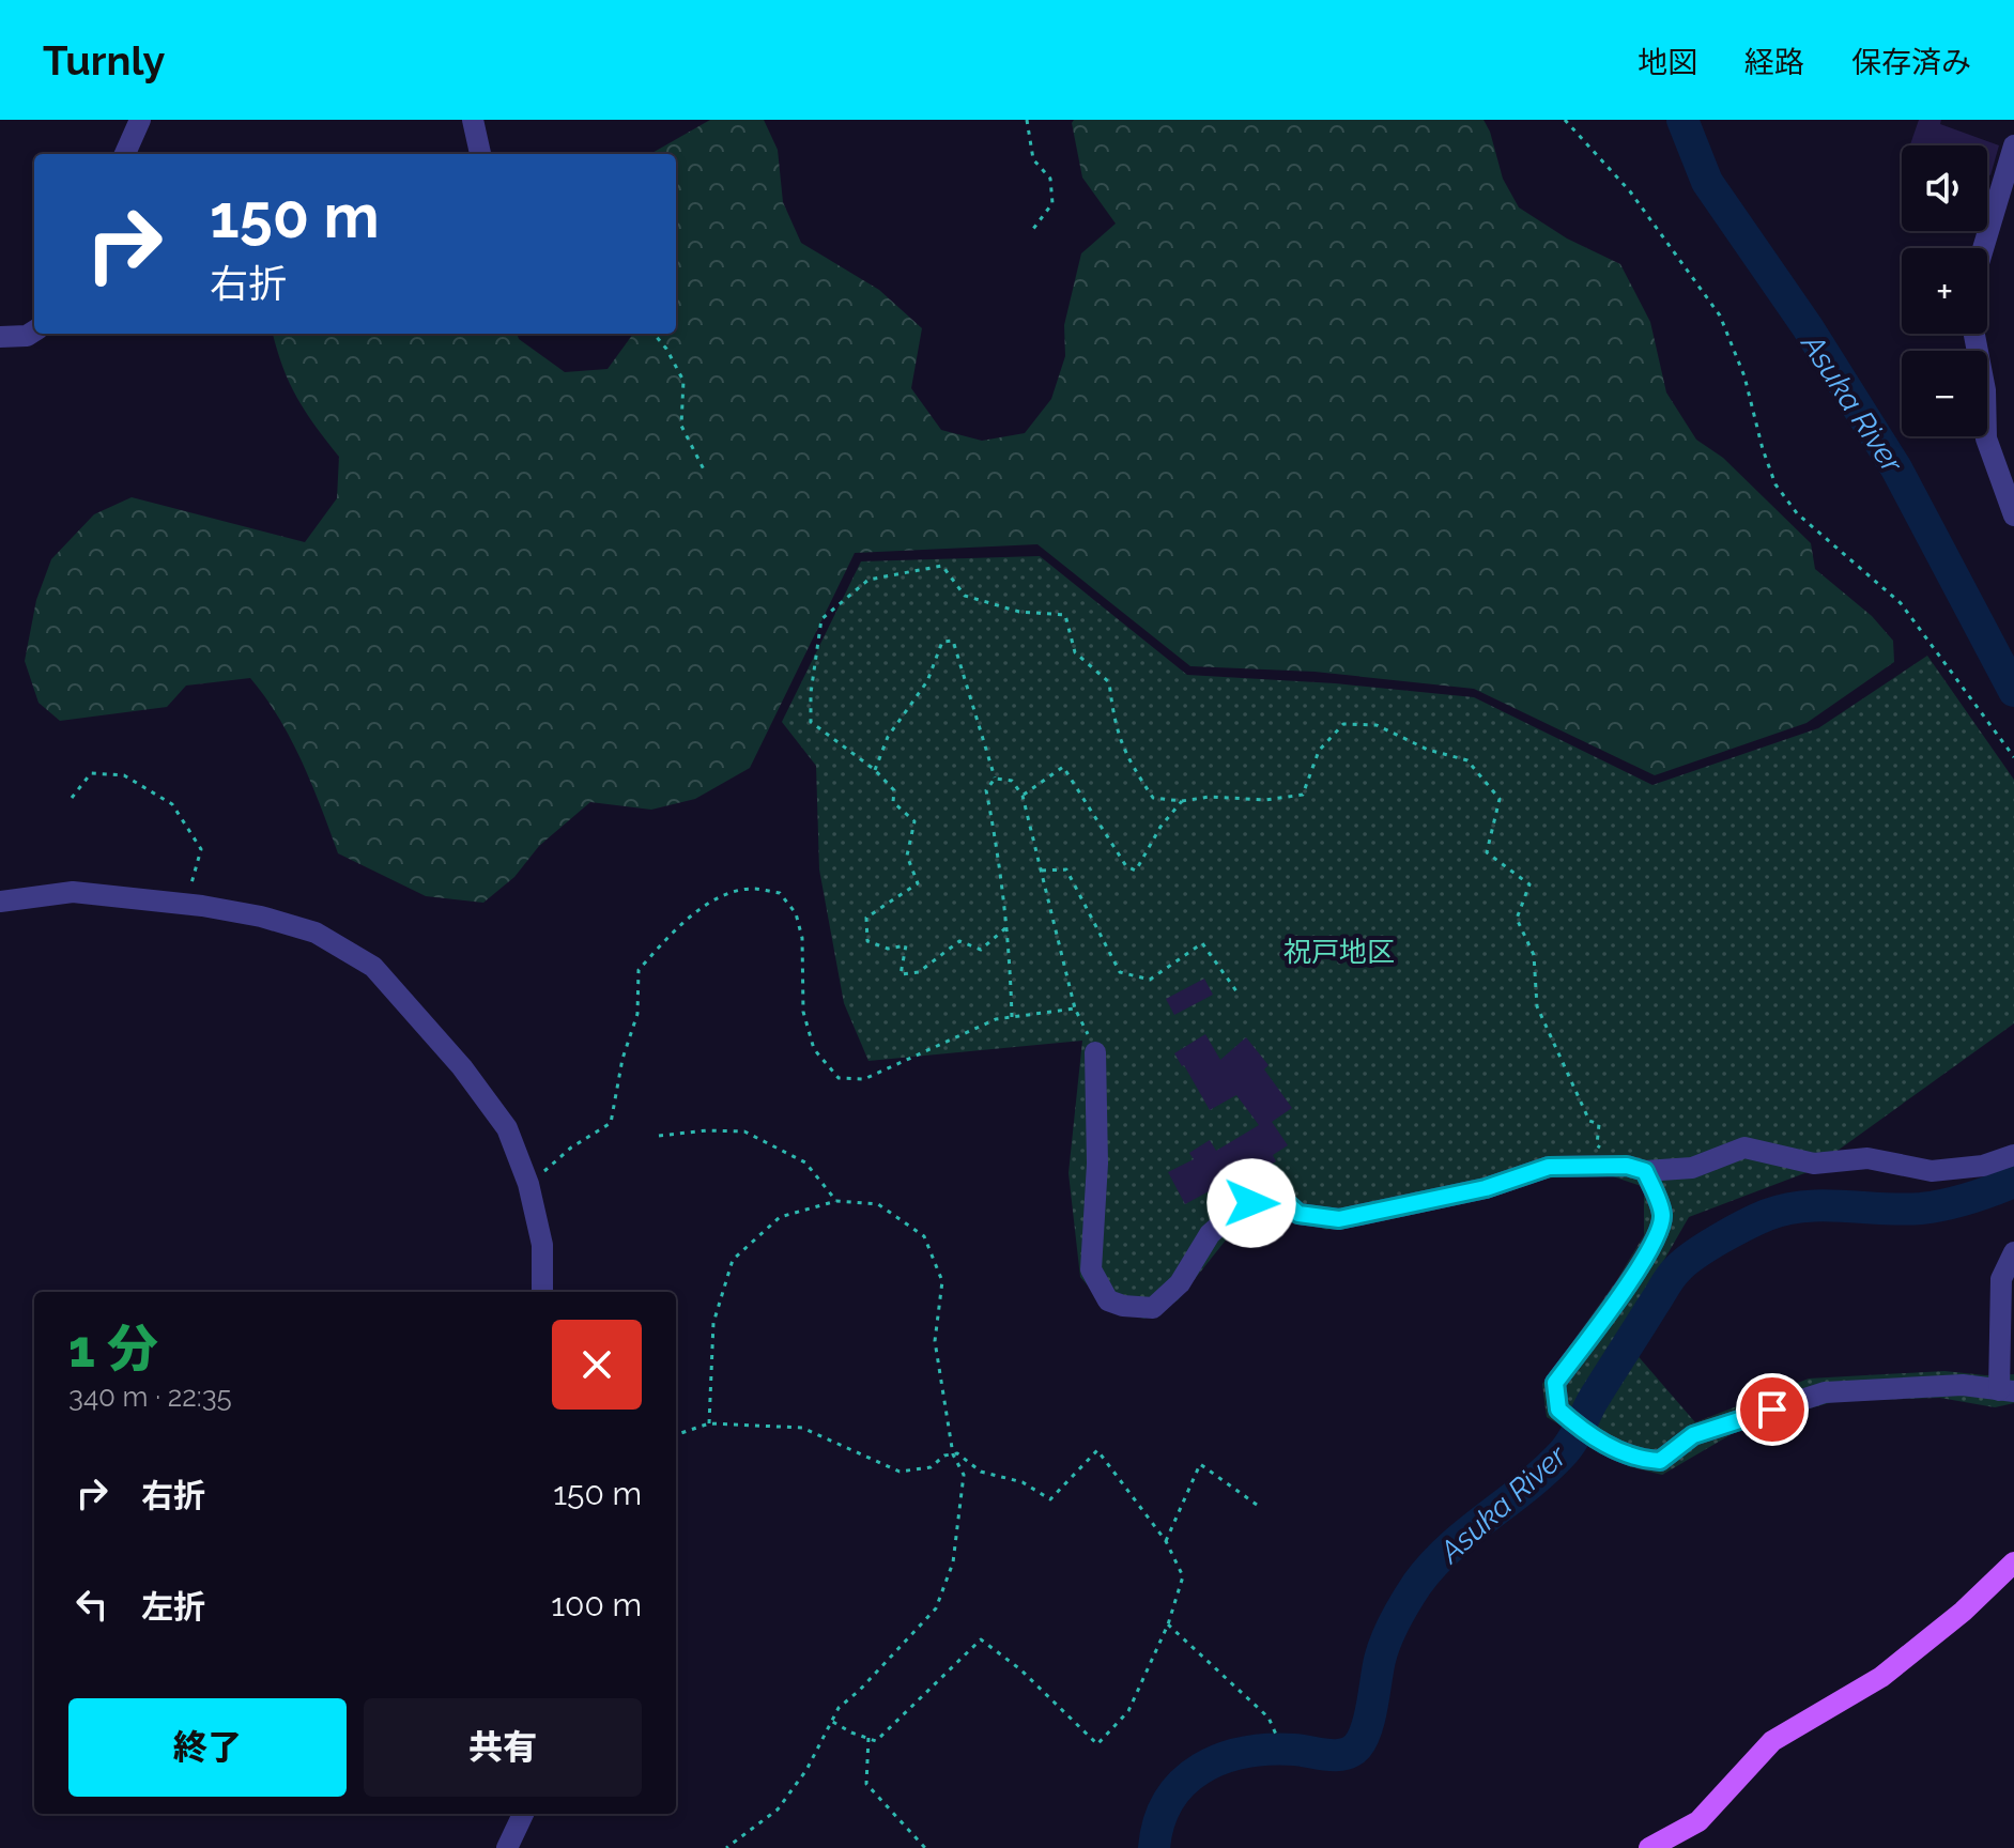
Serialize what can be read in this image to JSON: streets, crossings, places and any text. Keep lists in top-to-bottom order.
{
  "water": ["Asuka River"],
  "parks": ["祝戸地区"],
  "page": {
    "header": "Turnly",
    "nav": ["地図", "経路", "保存済み"],
    "map_buttons": ["+", "−"],
    "turn": ["150 m", "右折"],
    "heading": ["1 分", "340 m · 22:35"],
    "list": [
      {
        "name": "右折",
        "value": "150 m"
      },
      {
        "name": "左折",
        "value": "100 m"
      }
    ],
    "buttons": ["終了", "共有"]
  }
}
